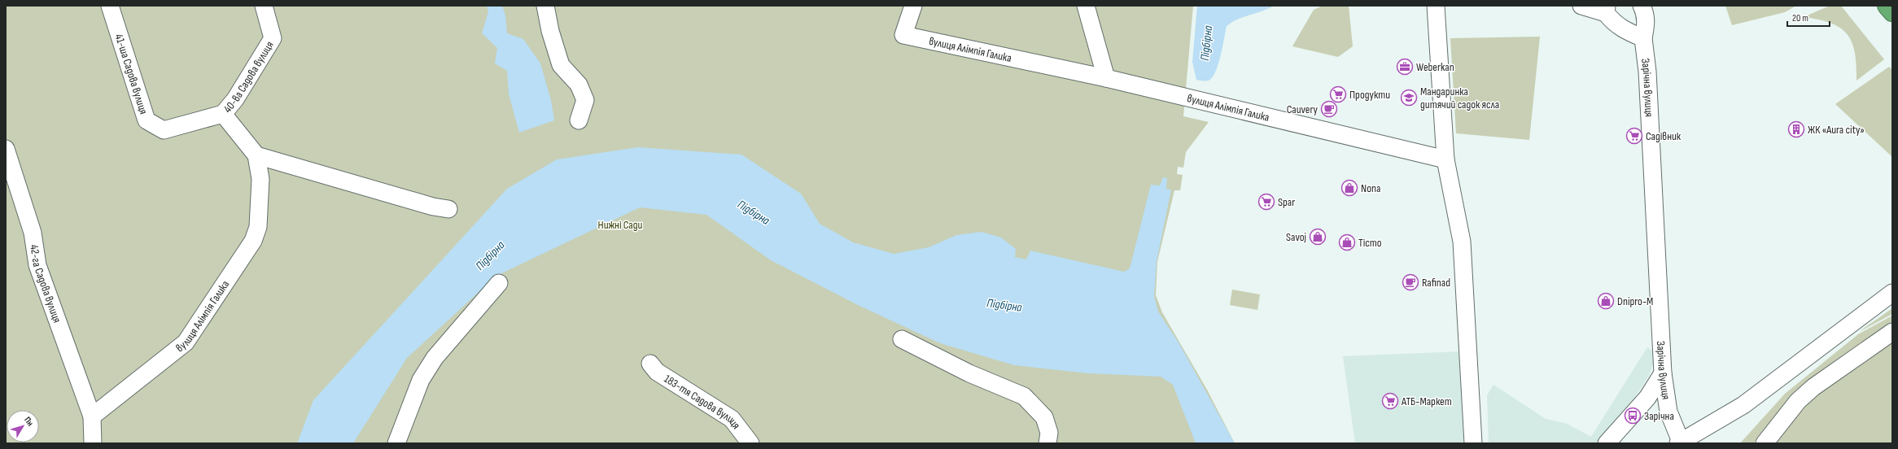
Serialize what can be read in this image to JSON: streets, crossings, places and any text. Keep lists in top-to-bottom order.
{
  "streets": {
    "street": [
      "вулиця Алімпія Галика",
      "41-ша Садова вулиця",
      "40-ва Садова вулиця",
      "Зарічна вулиця",
      "42-га Садова вулиця",
      "183-тя Садова вулиця"
    ]
  },
  "crossings": [
    ["вулиця Алімпія Галика", "40-ва Садова вулиця"],
    ["вулиця Алімпія Галика", "42-га Садова вулиця"],
    ["41-ша Садова вулиця", "40-ва Садова вулиця"]
  ],
  "water": ["Підбірна"],
  "parks": ["Нижні Сади"],
  "places": {
    "office": ["Weberkan"],
    "supermarket": [
      "Продукти",
      "Садівник",
      "Spar",
      "АТБ-Маркет"
    ],
    "school or university": ["Мандаринка дитячий садок ясла"],
    "cafe": ["Cauvery", "Rafinad"],
    "building": ["ЖК «Aura city»"],
    "shop": [
      "Nona",
      "Savoj",
      "Тісто",
      "Dnipro-M"
    ],
    "bus stop": ["Зарічна"]
  },
  "scale_bar": "20 m",
  "north": "top right"
}
